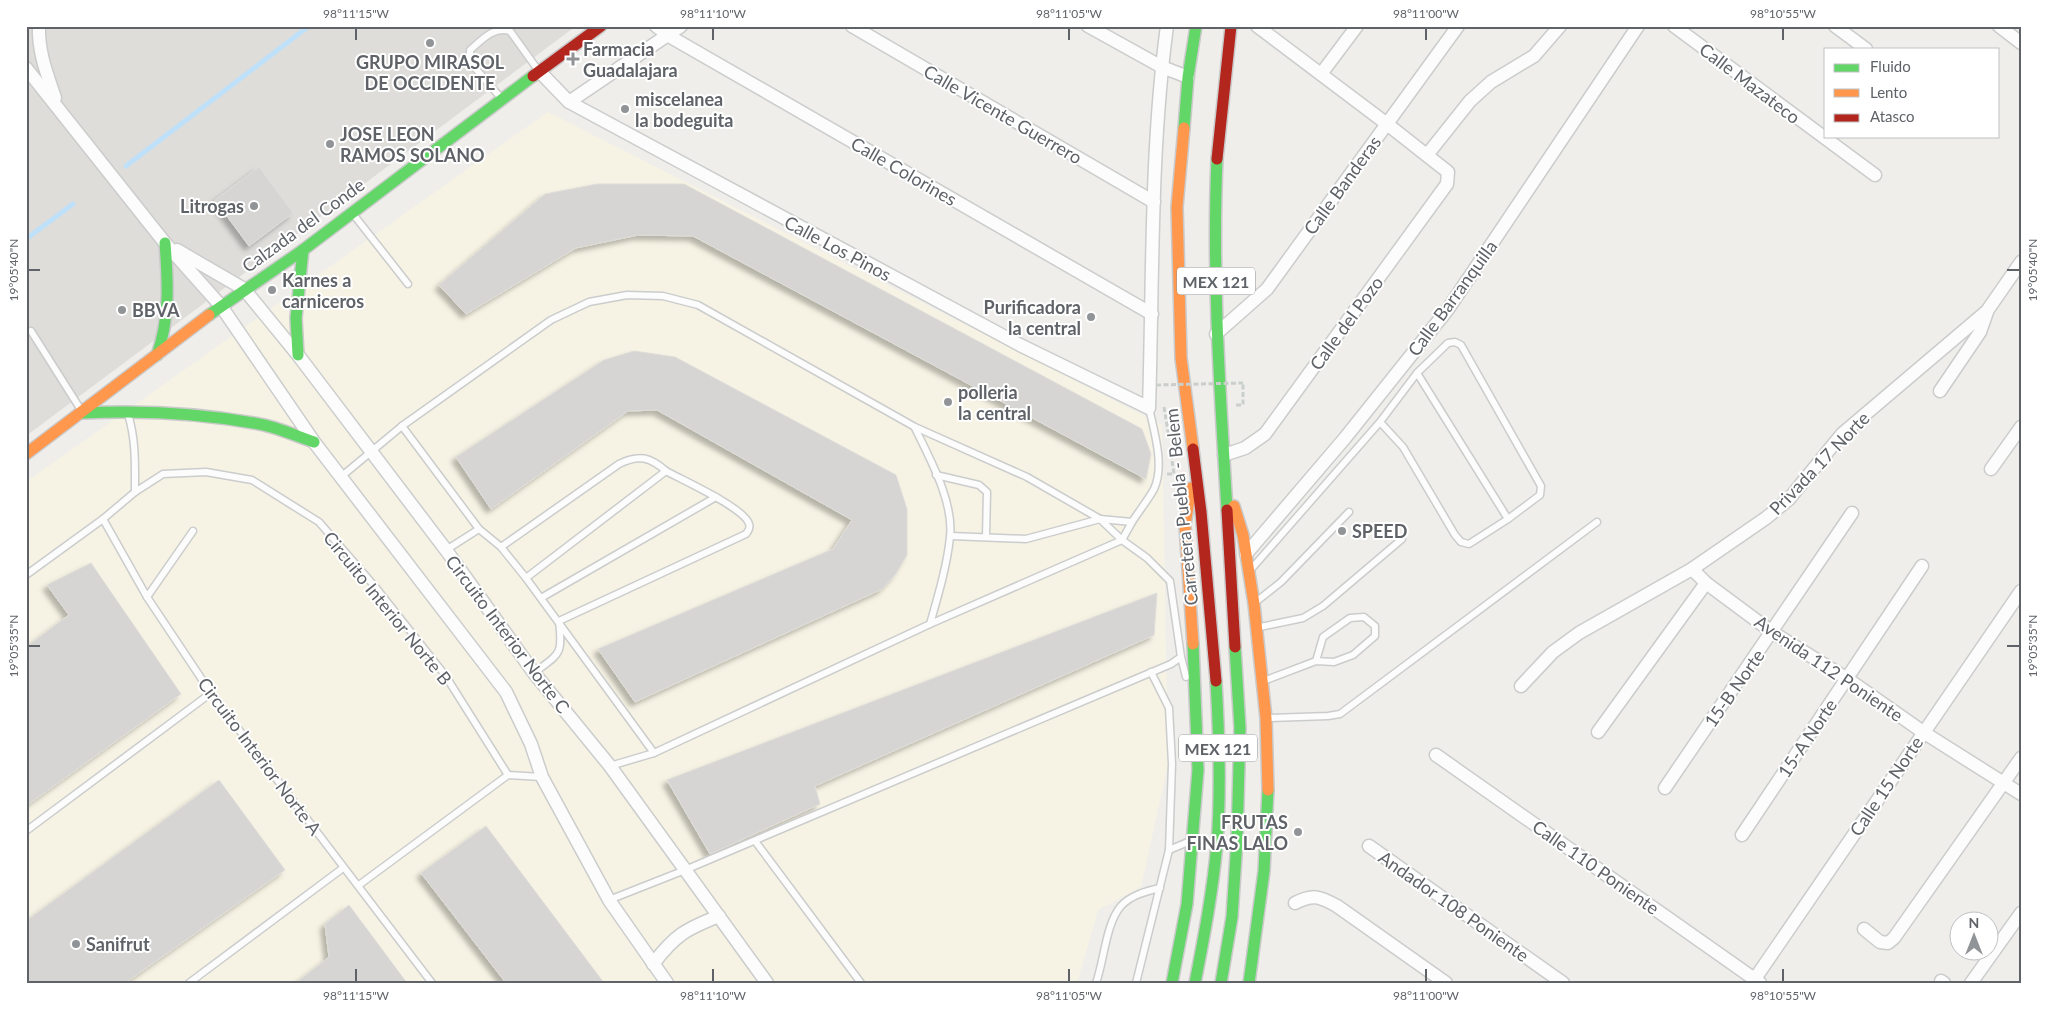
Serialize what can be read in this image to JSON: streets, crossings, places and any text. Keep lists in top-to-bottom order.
{
  "streets": {
    "main road": ["Calzada del Conde", "MEX 121", "Carretera Puebla - Belem"],
    "street": [
      "Calle Mazateco",
      "Calle Vicente Guerrero",
      "Calle Colorines",
      "Calle Banderas",
      "Calle Los Pinos",
      "Calle Barranquilla",
      "Calle del Pozo",
      "Privada 17 Norte",
      "Circuito Interior Norte C",
      "Avenida 112 Poniente",
      "15-B Norte",
      "15-A Norte",
      "Calle 15 Norte",
      "Calle 110 Poniente",
      "Andador 108 Poniente"
    ],
    "lane": ["Circuito Interior Norte B", "Circuito Interior Norte A"]
  },
  "crossings": [
    ["Calle Banderas", "MEX 121"],
    ["Calzada del Conde", "Calle Los Pinos"],
    ["Calzada del Conde", "Circuito Interior Norte C"],
    ["MEX 121", "Calle del Pozo"],
    ["Privada 17 Norte", "Avenida 112 Poniente"],
    ["Circuito Interior Norte B", "Circuito Interior Norte A"],
    ["Avenida 112 Poniente", "15-B Norte"],
    ["Avenida 112 Poniente", "15-A Norte"],
    ["Avenida 112 Poniente", "Calle 15 Norte"],
    ["Calle 15 Norte", "Calle 110 Poniente"]
  ],
  "places": {
    "other": [
      "GRUPO MIRASOL DE OCCIDENTE",
      "miscelanea la bodeguita",
      "JOSE LEON RAMOS SOLANO",
      "Litrogas",
      "Karnes a carniceros",
      "BBVA",
      "Purificadora la central",
      "polleria la central",
      "SPEED",
      "FRUTAS FINAS LALO",
      "Sanifrut"
    ],
    "health": ["Farmacia Guadalajara"]
  },
  "legend": ["Fluido", "Lento", "Atasco"],
  "north": "top",
  "coordinates": [
    "98°11'15\"W",
    "98°11'10\"W",
    "98°11'05\"W",
    "98°11'00\"W",
    "98°10'55\"W",
    "19°05'40\"N",
    "19°05'35\"N"
  ]
}
